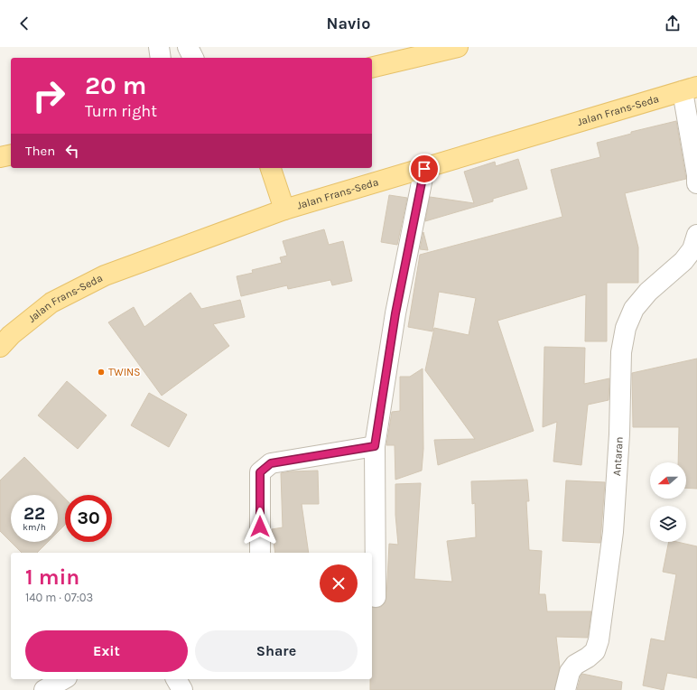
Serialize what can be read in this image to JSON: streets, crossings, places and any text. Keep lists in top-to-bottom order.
{
  "streets": {
    "main road": ["Jalan Frans-Seda"],
    "street": ["Antaran"]
  },
  "places": ["TWINS"],
  "north": "left",
  "page": {
    "header": "Navio",
    "turn": ["20 m", "Turn right"],
    "then": "Then",
    "speed": "22 km/h",
    "limit": "30",
    "heading": ["1 min", "140 m · 07:03"],
    "buttons": ["Exit", "Share"]
  }
}
